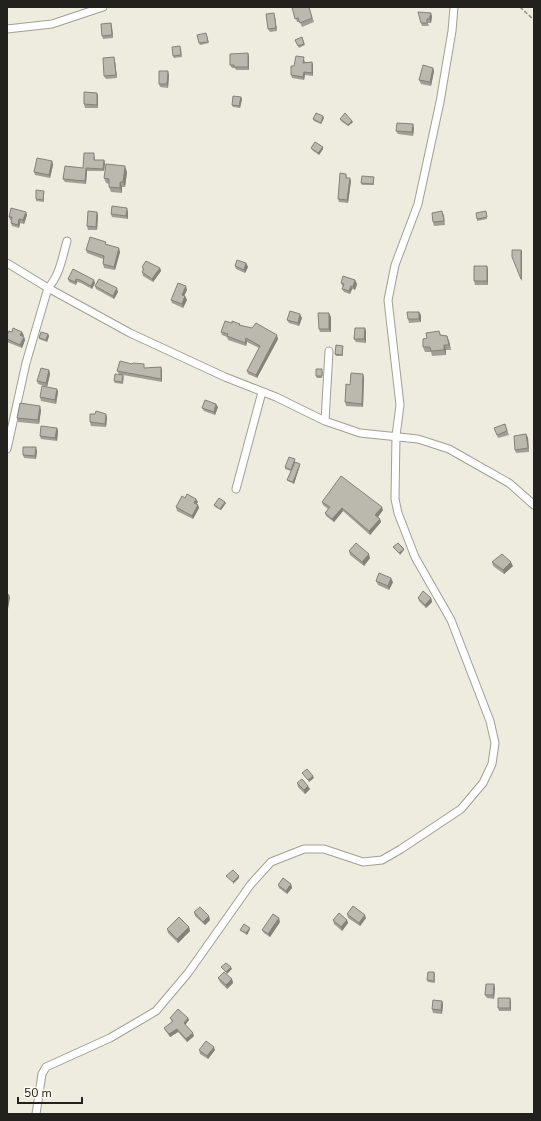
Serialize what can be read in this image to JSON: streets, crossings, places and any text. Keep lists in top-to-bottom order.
{
  "scale_bar": "50 m"
}
